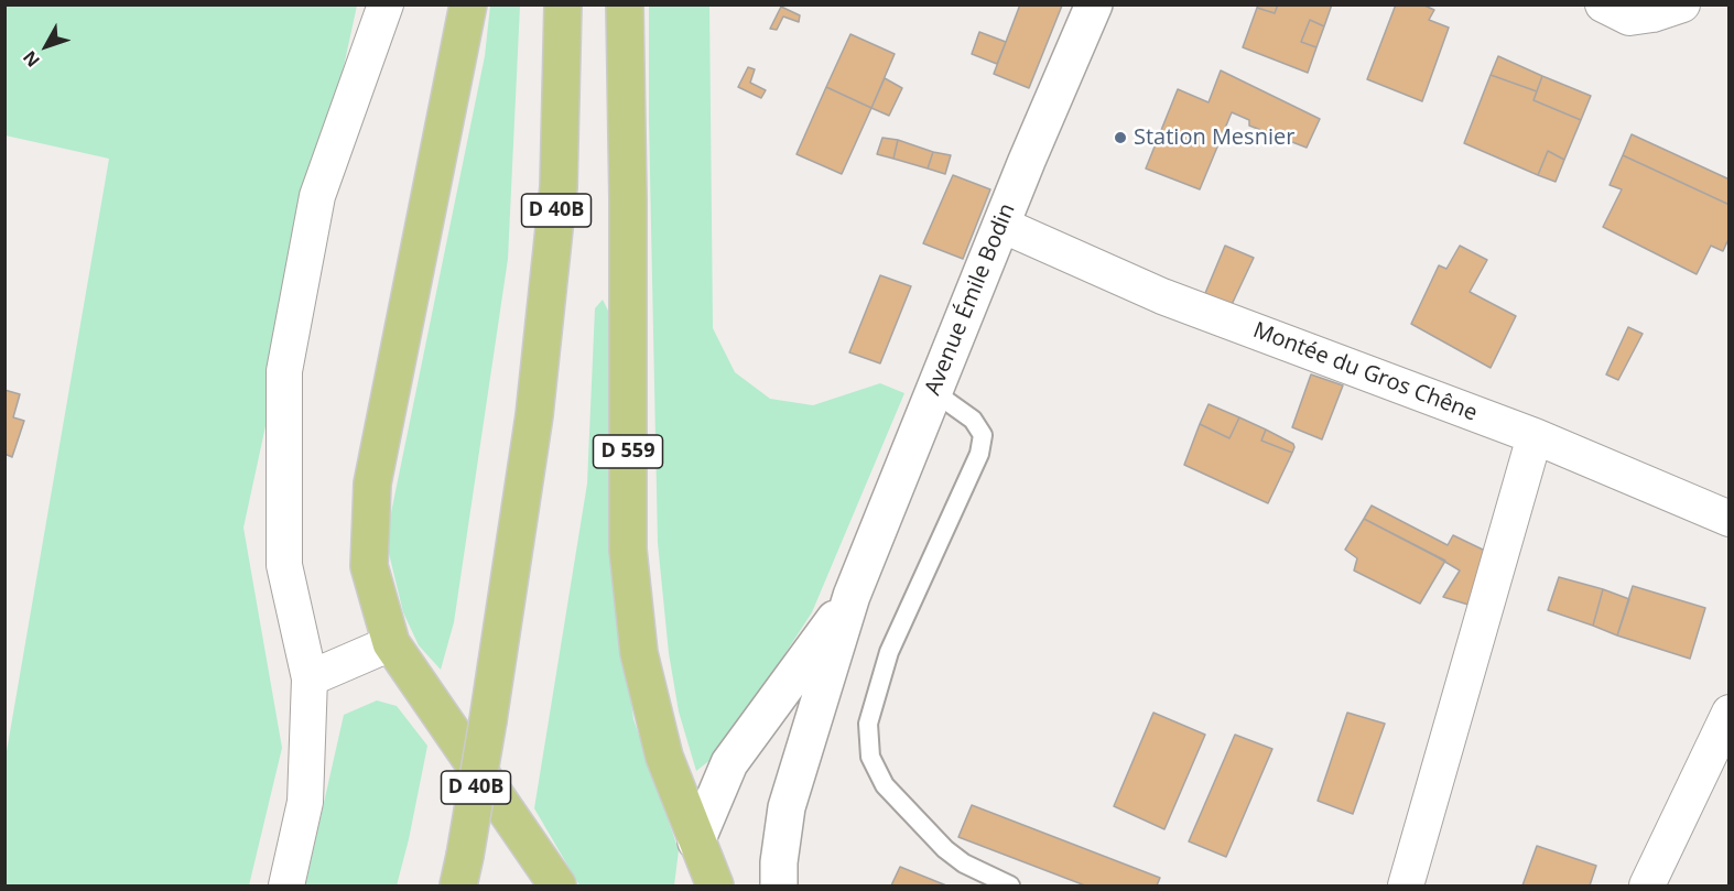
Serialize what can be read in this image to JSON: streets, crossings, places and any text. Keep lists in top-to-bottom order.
{
  "streets": {
    "main road": ["D 40B", "D 559"],
    "street": ["Avenue Émile Bodin", "Montée du Gros Chêne"]
  },
  "crossings": [
    ["Avenue Émile Bodin", "Montée du Gros Chêne"],
    ["Avenue Émile Bodin", "D 559"]
  ],
  "places": ["Station Mesnier"],
  "north": "bottom left"
}
